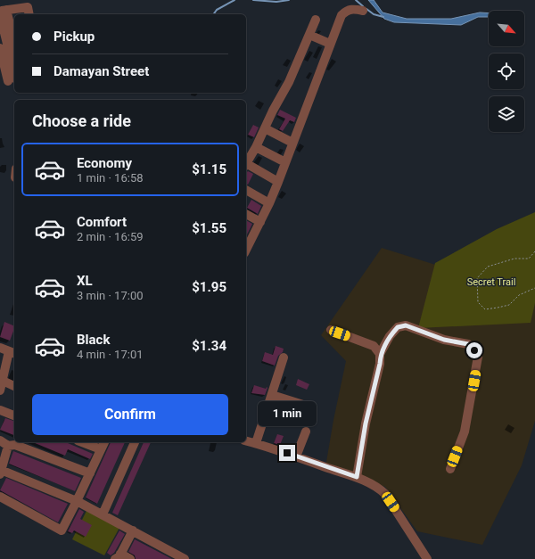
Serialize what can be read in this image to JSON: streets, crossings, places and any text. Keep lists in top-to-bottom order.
{
  "parks": ["Secret Trail"],
  "north": "bottom right",
  "page": {
    "banner": ["Pickup", "Damayan Street"],
    "heading": "Choose a ride",
    "list": [
      {
        "name": "Economy",
        "note": "1 min · 16:58",
        "value": "$1.15"
      },
      {
        "name": "Comfort",
        "note": "2 min · 16:59",
        "value": "$1.55"
      },
      {
        "name": "XL",
        "note": "3 min · 17:00",
        "value": "$1.95"
      },
      {
        "name": "Black",
        "note": "4 min · 17:01",
        "value": "$1.34"
      }
    ],
    "buttons": "Confirm",
    "bubble": "1 min"
  }
}
